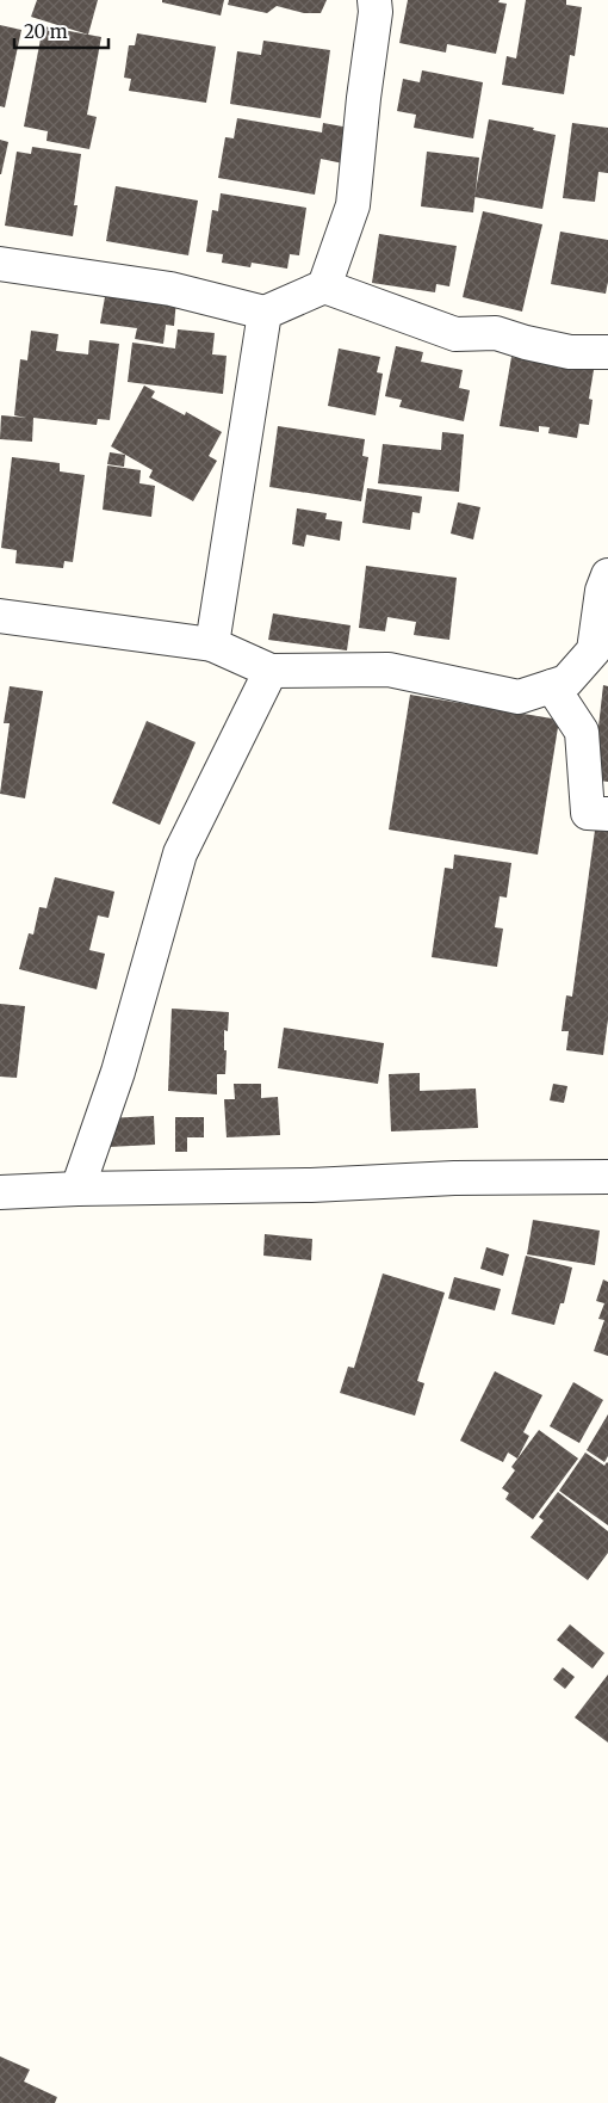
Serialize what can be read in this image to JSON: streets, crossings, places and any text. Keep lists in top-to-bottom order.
{
  "scale_bar": "20 m"
}
